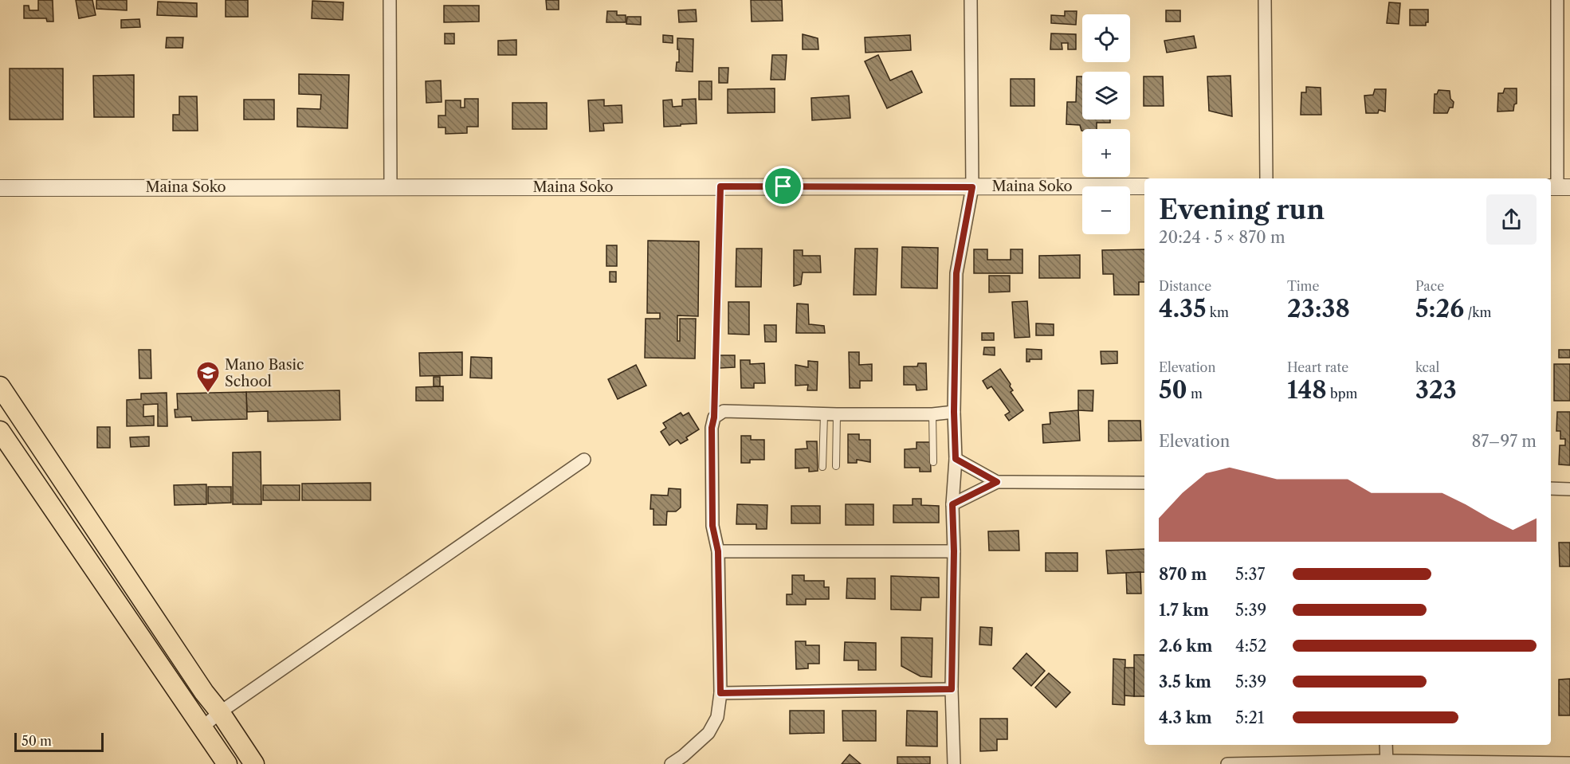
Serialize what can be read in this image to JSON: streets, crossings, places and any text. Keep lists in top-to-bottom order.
{
  "streets": {
    "street": ["Maina Soko"]
  },
  "places": {
    "school or university": ["Mano Basic School"]
  },
  "scale_bar": "50 m",
  "page": {
    "map_buttons": ["+", "−"],
    "heading": ["Evening run", "20:24 · 5 × 870 m"],
    "stats": [
      ["Distance", "4.35 km"],
      ["Time", "23:38"],
      ["Pace", "5:26 /km"],
      ["Elevation", "50 m"],
      ["Heart rate", "148 bpm"],
      ["kcal", "323"]
    ],
    "chart": ["Elevation", "87–97 m"],
    "list": [
      {
        "name": "870 m",
        "note": "5:37"
      },
      {
        "name": "1.7 km",
        "note": "5:39"
      },
      {
        "name": "2.6 km",
        "note": "4:52"
      },
      {
        "name": "3.5 km",
        "note": "5:39"
      },
      {
        "name": "4.3 km",
        "note": "5:21"
      }
    ],
    "scale": "50 m"
  }
}
